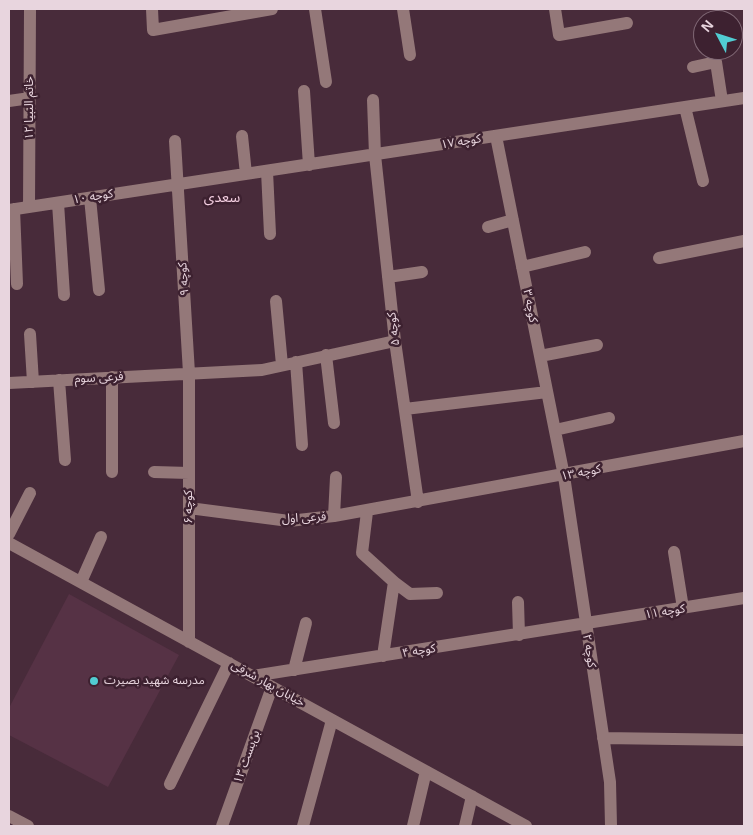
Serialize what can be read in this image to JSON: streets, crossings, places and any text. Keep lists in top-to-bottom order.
{
  "streets": {
    "street": [
      "خاتم النبیا ۱۲",
      "کوچه ۱۷",
      "کوچه ۱۰",
      "کوچه ۹",
      "کوچه ۳",
      "کوچه ۵",
      "فرعی سوم",
      "کوچه ۱۳",
      "کوچه ۶",
      "فرعی اول",
      "کوچه ۱۱",
      "کوچه ۴",
      "کوچه ۲",
      "خیابان بهار شرقی",
      "بن‌بست ۱۳"
    ]
  },
  "crossings": [
    ["خاتم النبیا ۱۲", "کوچه ۱۰"],
    ["کوچه ۱۷", "کوچه ۱۰"],
    ["کوچه ۱۷", "کوچه ۹"],
    ["کوچه ۱۷", "کوچه ۳"],
    ["کوچه ۱۷", "کوچه ۵"],
    ["کوچه ۱۰", "کوچه ۹"],
    ["کوچه ۹", "فرعی سوم"],
    ["کوچه ۹", "کوچه ۶"],
    ["کوچه ۳", "کوچه ۱۳"],
    ["کوچه ۳", "کوچه ۲"],
    ["کوچه ۵", "کوچه ۱۳"],
    ["کوچه ۵", "فرعی اول"],
    ["فرعی سوم", "کوچه ۶"],
    ["کوچه ۱۳", "فرعی اول"],
    ["کوچه ۱۳", "کوچه ۲"],
    ["کوچه ۶", "فرعی اول"],
    ["کوچه ۶", "خیابان بهار شرقی"],
    ["کوچه ۱۱", "کوچه ۴"],
    ["کوچه ۱۱", "کوچه ۲"],
    ["کوچه ۴", "کوچه ۲"],
    ["کوچه ۴", "خیابان بهار شرقی"],
    ["خیابان بهار شرقی", "بن‌بست ۱۳"]
  ],
  "districts": ["سعدی"],
  "places": ["مدرسه شهید بصیرت"],
  "north": "top left"
}
